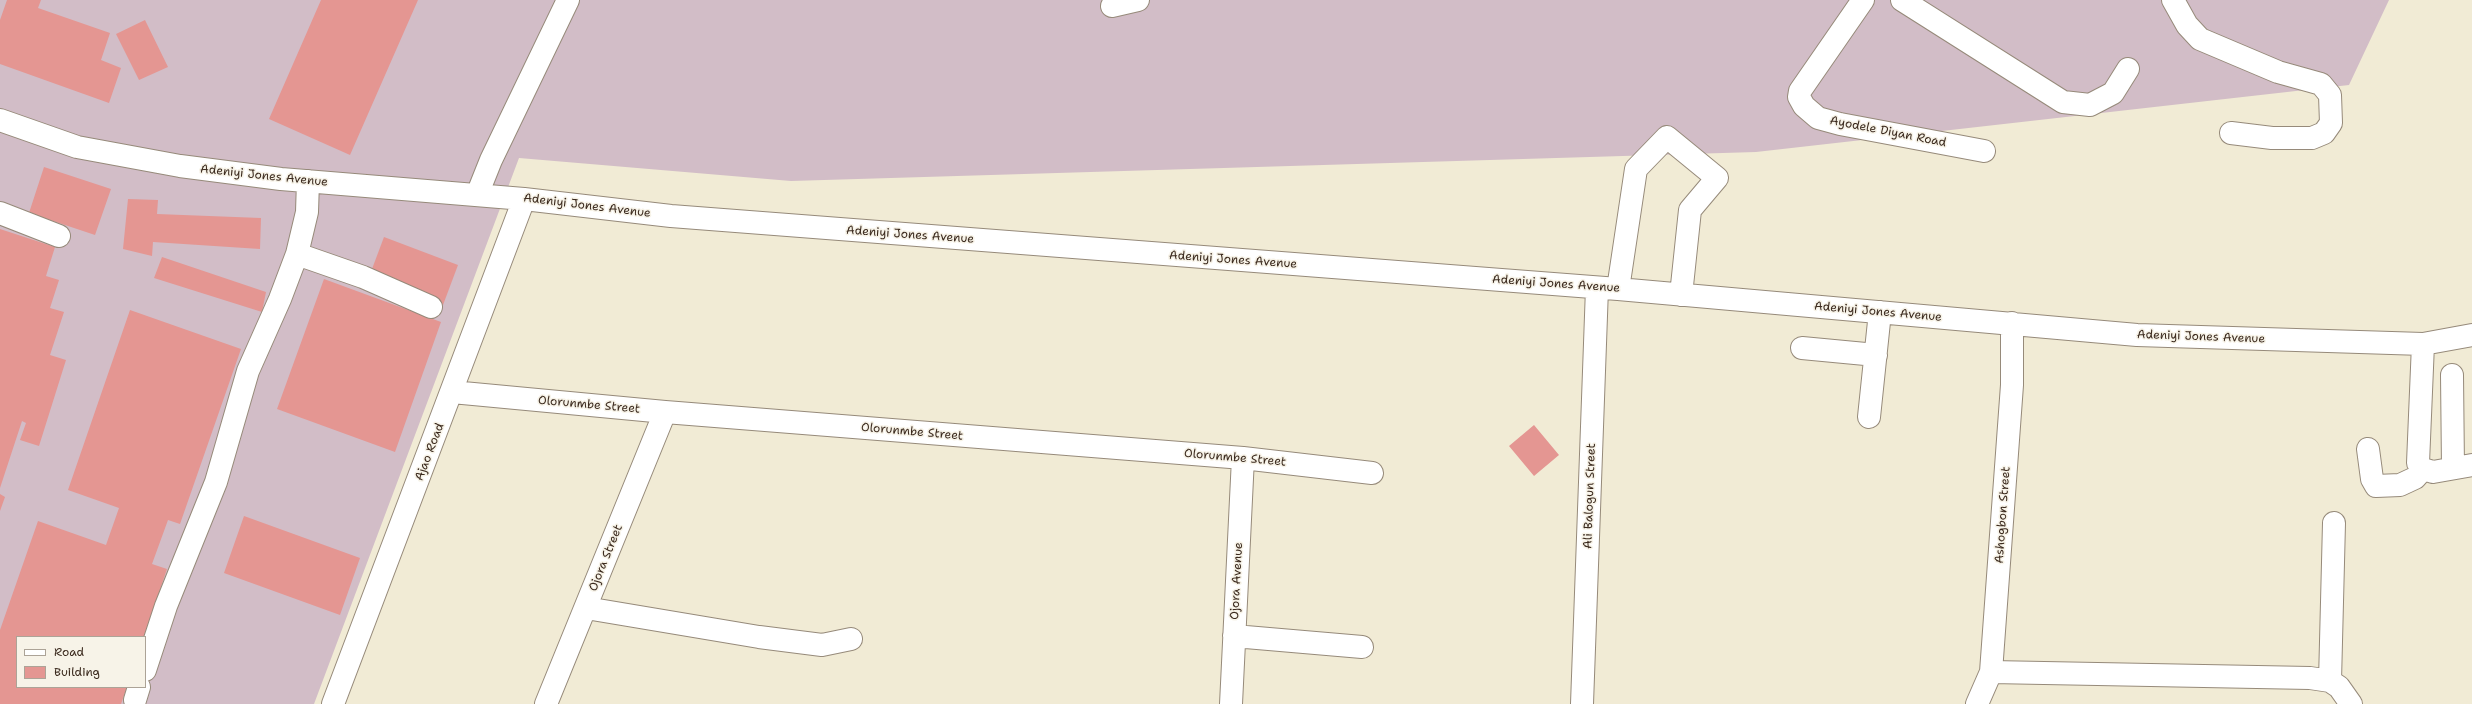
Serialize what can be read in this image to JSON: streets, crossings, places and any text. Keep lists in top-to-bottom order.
{
  "streets": {
    "street": [
      "Ayodele Diyan Road",
      "Adeniyi Jones Avenue",
      "Olorunmbe Street",
      "Ajao Road",
      "Ali Balogun Street",
      "Ashogbon Street",
      "Ojora Street",
      "Ojora Avenue"
    ]
  },
  "crossings": [
    ["Adeniyi Jones Avenue", "Ajao Road"],
    ["Adeniyi Jones Avenue", "Ali Balogun Street"],
    ["Adeniyi Jones Avenue", "Ashogbon Street"],
    ["Olorunmbe Street", "Ajao Road"],
    ["Olorunmbe Street", "Ojora Street"],
    ["Olorunmbe Street", "Ojora Avenue"]
  ],
  "legend": ["Road", "Building"]
}
